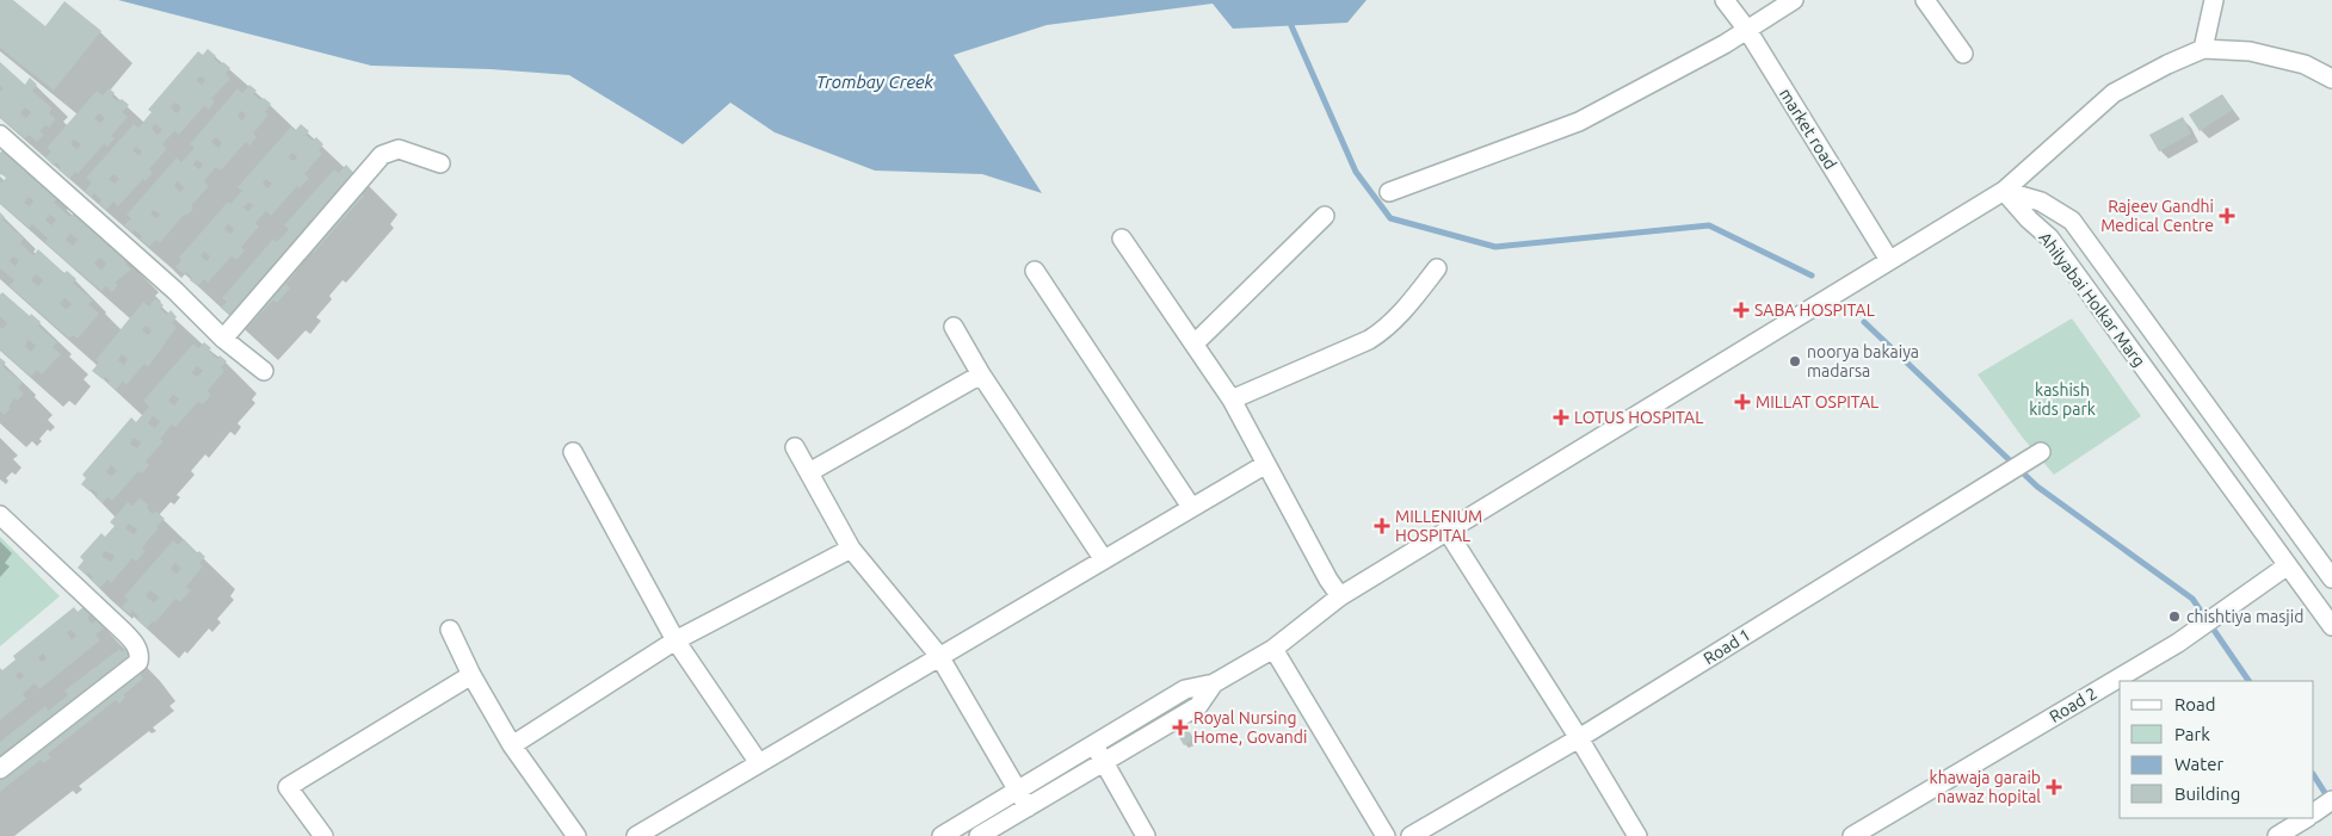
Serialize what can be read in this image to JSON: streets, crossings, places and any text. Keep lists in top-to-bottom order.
{
  "streets": {
    "street": [
      "market road",
      "Ahilyabai Holkar Marg",
      "Road 1",
      "Road 2"
    ]
  },
  "crossings": [
    ["Ahilyabai Holkar Marg", "Road 2"]
  ],
  "water": ["Trombay Creek"],
  "parks": ["kashish kids park"],
  "places": {
    "health": [
      "Rajeev Gandhi Medical Centre",
      "SABA HOSPITAL",
      "MILLAT OSPITAL",
      "LOTUS HOSPITAL",
      "MILLENIUM HOSPITAL",
      "Royal Nursing Home, Govandi",
      "khawaja garaib nawaz hopital"
    ],
    "other": ["noorya bakaiya madarsa", "chishtiya masjid"]
  },
  "legend": [
    "Road",
    "Park",
    "Water",
    "Building"
  ]
}
